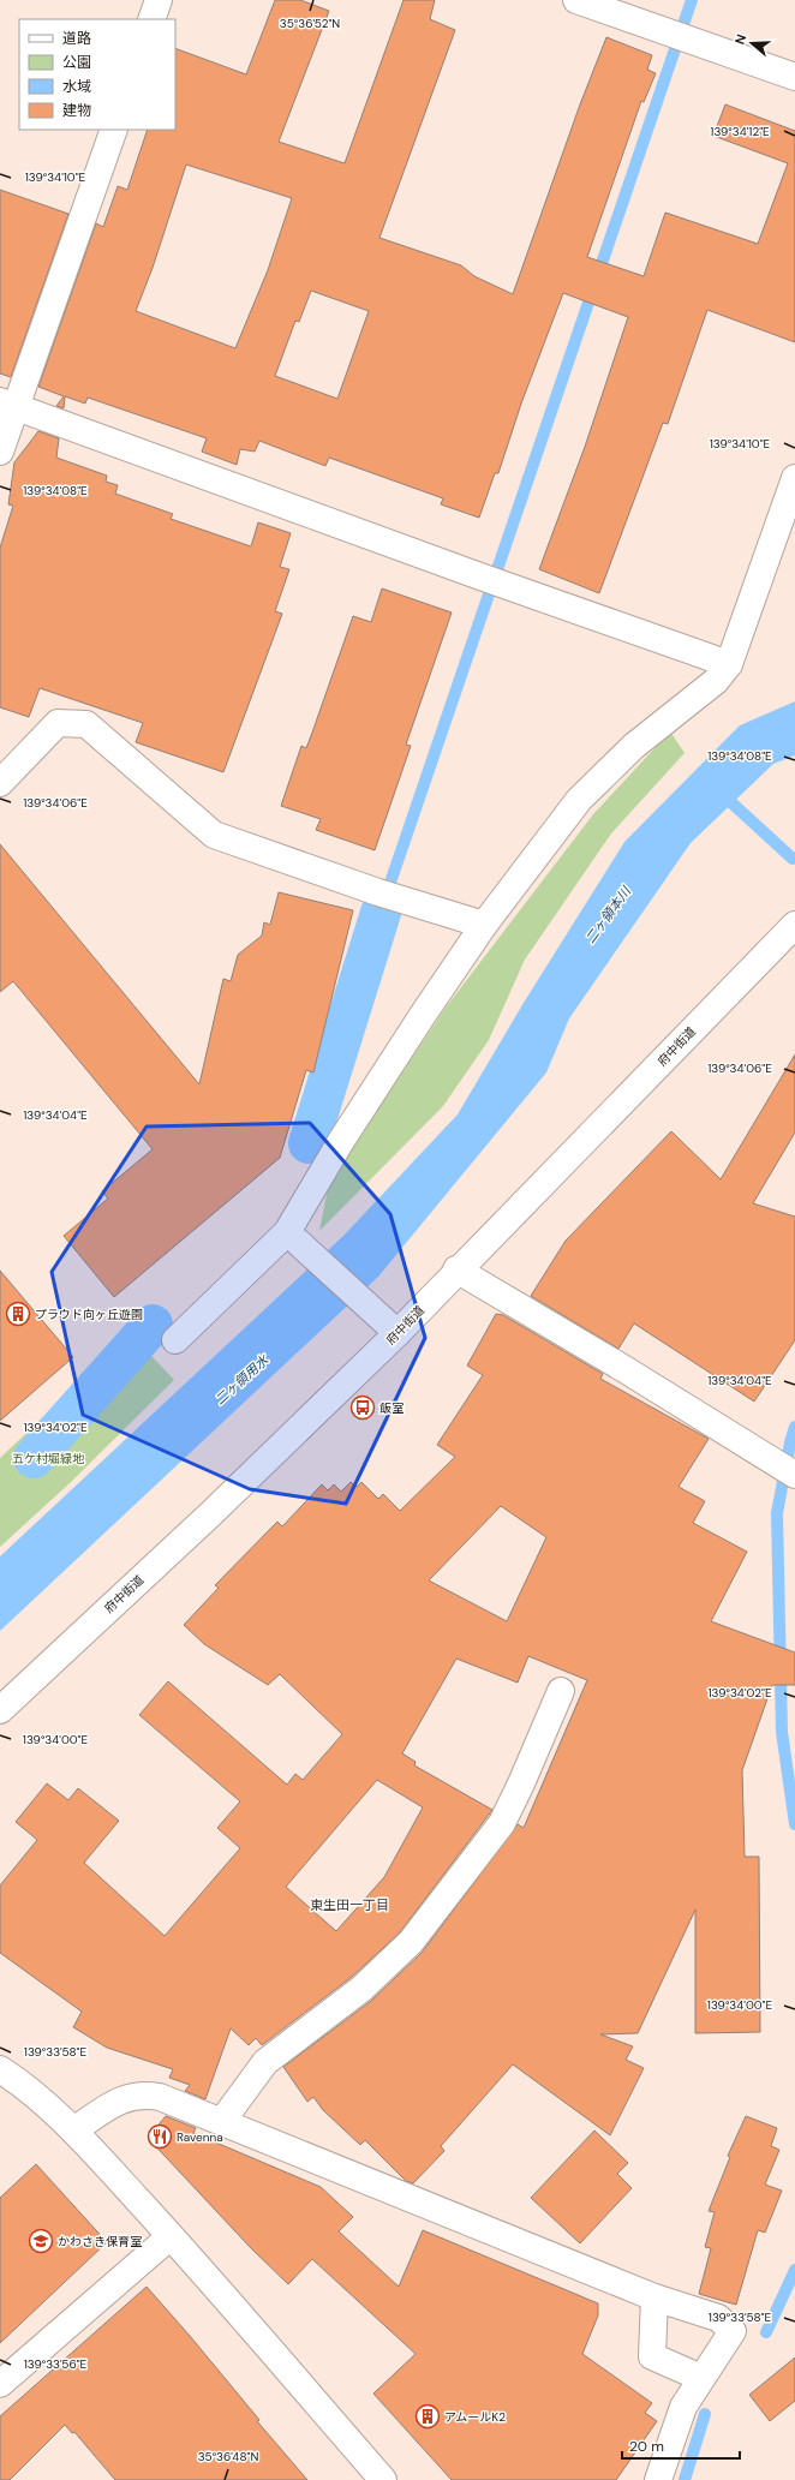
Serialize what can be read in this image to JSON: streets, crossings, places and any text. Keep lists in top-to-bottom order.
{
  "streets": {
    "street": ["府中街道"]
  },
  "districts": ["東生田一丁目"],
  "water": ["二ヶ領本川", "二ヶ領用水"],
  "parks": ["五ケ村堀緑地"],
  "places": {
    "building": ["プラウド向ヶ丘遊園", "アムールK2"],
    "bus stop": ["飯室"],
    "restaurant": ["Ravenna"],
    "school or university": ["かわさき保育室"]
  },
  "legend": [
    "道路",
    "公園",
    "水域",
    "建物"
  ],
  "scale_bar": "20 m",
  "north": "left",
  "coordinates": [
    "35°36'52\"N",
    "139°34'12\"E",
    "139°34'10\"E",
    "139°34'08\"E",
    "139°34'06\"E",
    "139°34'04\"E",
    "139°34'02\"E",
    "139°34'00\"E",
    "139°33'58\"E",
    "139°33'56\"E",
    "35°36'48\"N"
  ]
}
